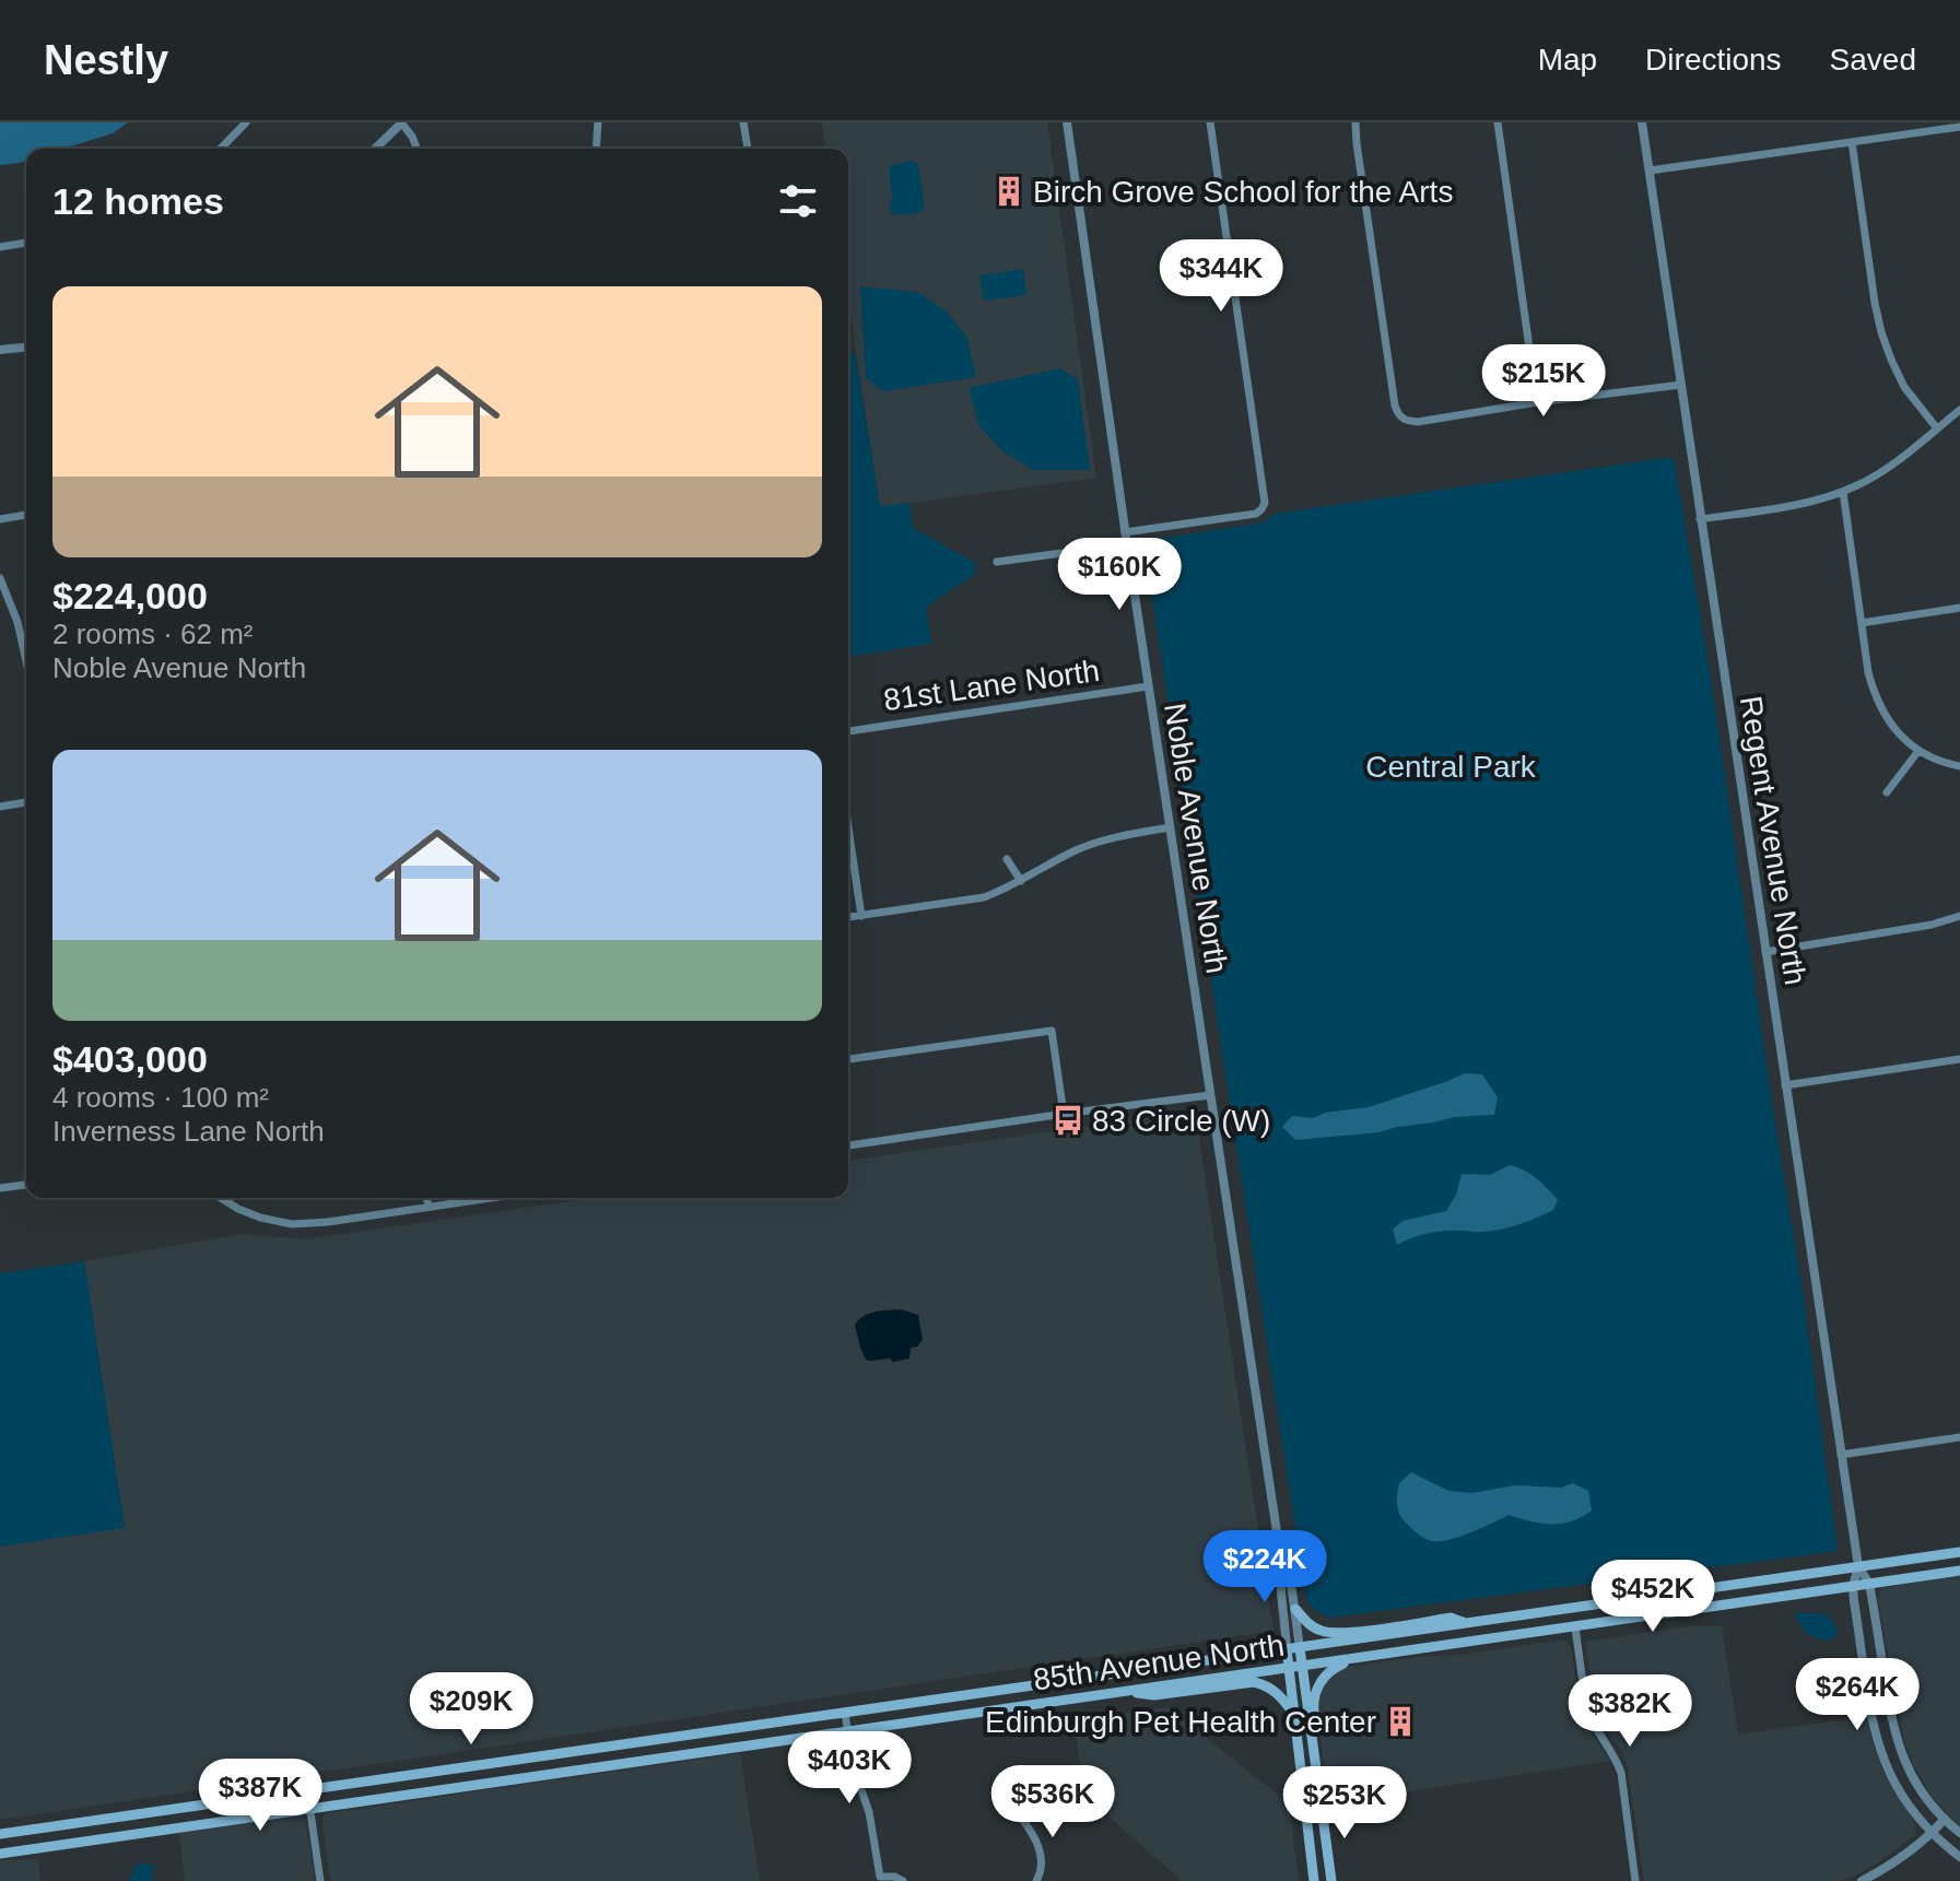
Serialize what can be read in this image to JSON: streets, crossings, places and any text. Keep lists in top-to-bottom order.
{
  "streets": {
    "main road": ["85th Avenue North"],
    "street": ["81st Lane North", "Noble Avenue North", "Regent Avenue North"]
  },
  "crossings": [
    ["81st Lane North", "Noble Avenue North"],
    ["Noble Avenue North", "85th Avenue North"],
    ["Regent Avenue North", "85th Avenue North"]
  ],
  "parks": ["Central Park"],
  "places": {
    "building": ["Birch Grove School for the Arts", "Edinburgh Pet Health Center"],
    "bus stop": ["83 Circle (W)"]
  },
  "page": {
    "header": "Nestly",
    "nav": ["Map", "Directions", "Saved"],
    "heading": "12 homes",
    "price": [
      "$344K",
      "$215K",
      "$160K",
      "$224K",
      "$452K",
      "$264K",
      "$209K",
      "$382K",
      "$403K",
      "$387K",
      "$536K",
      "$253K"
    ],
    "list": [
      {
        "name": "$224,000",
        "note": "2 rooms · 62 m² · Noble Avenue North"
      },
      {
        "name": "$403,000",
        "note": "4 rooms · 100 m² · Inverness Lane North"
      }
    ]
  }
}
